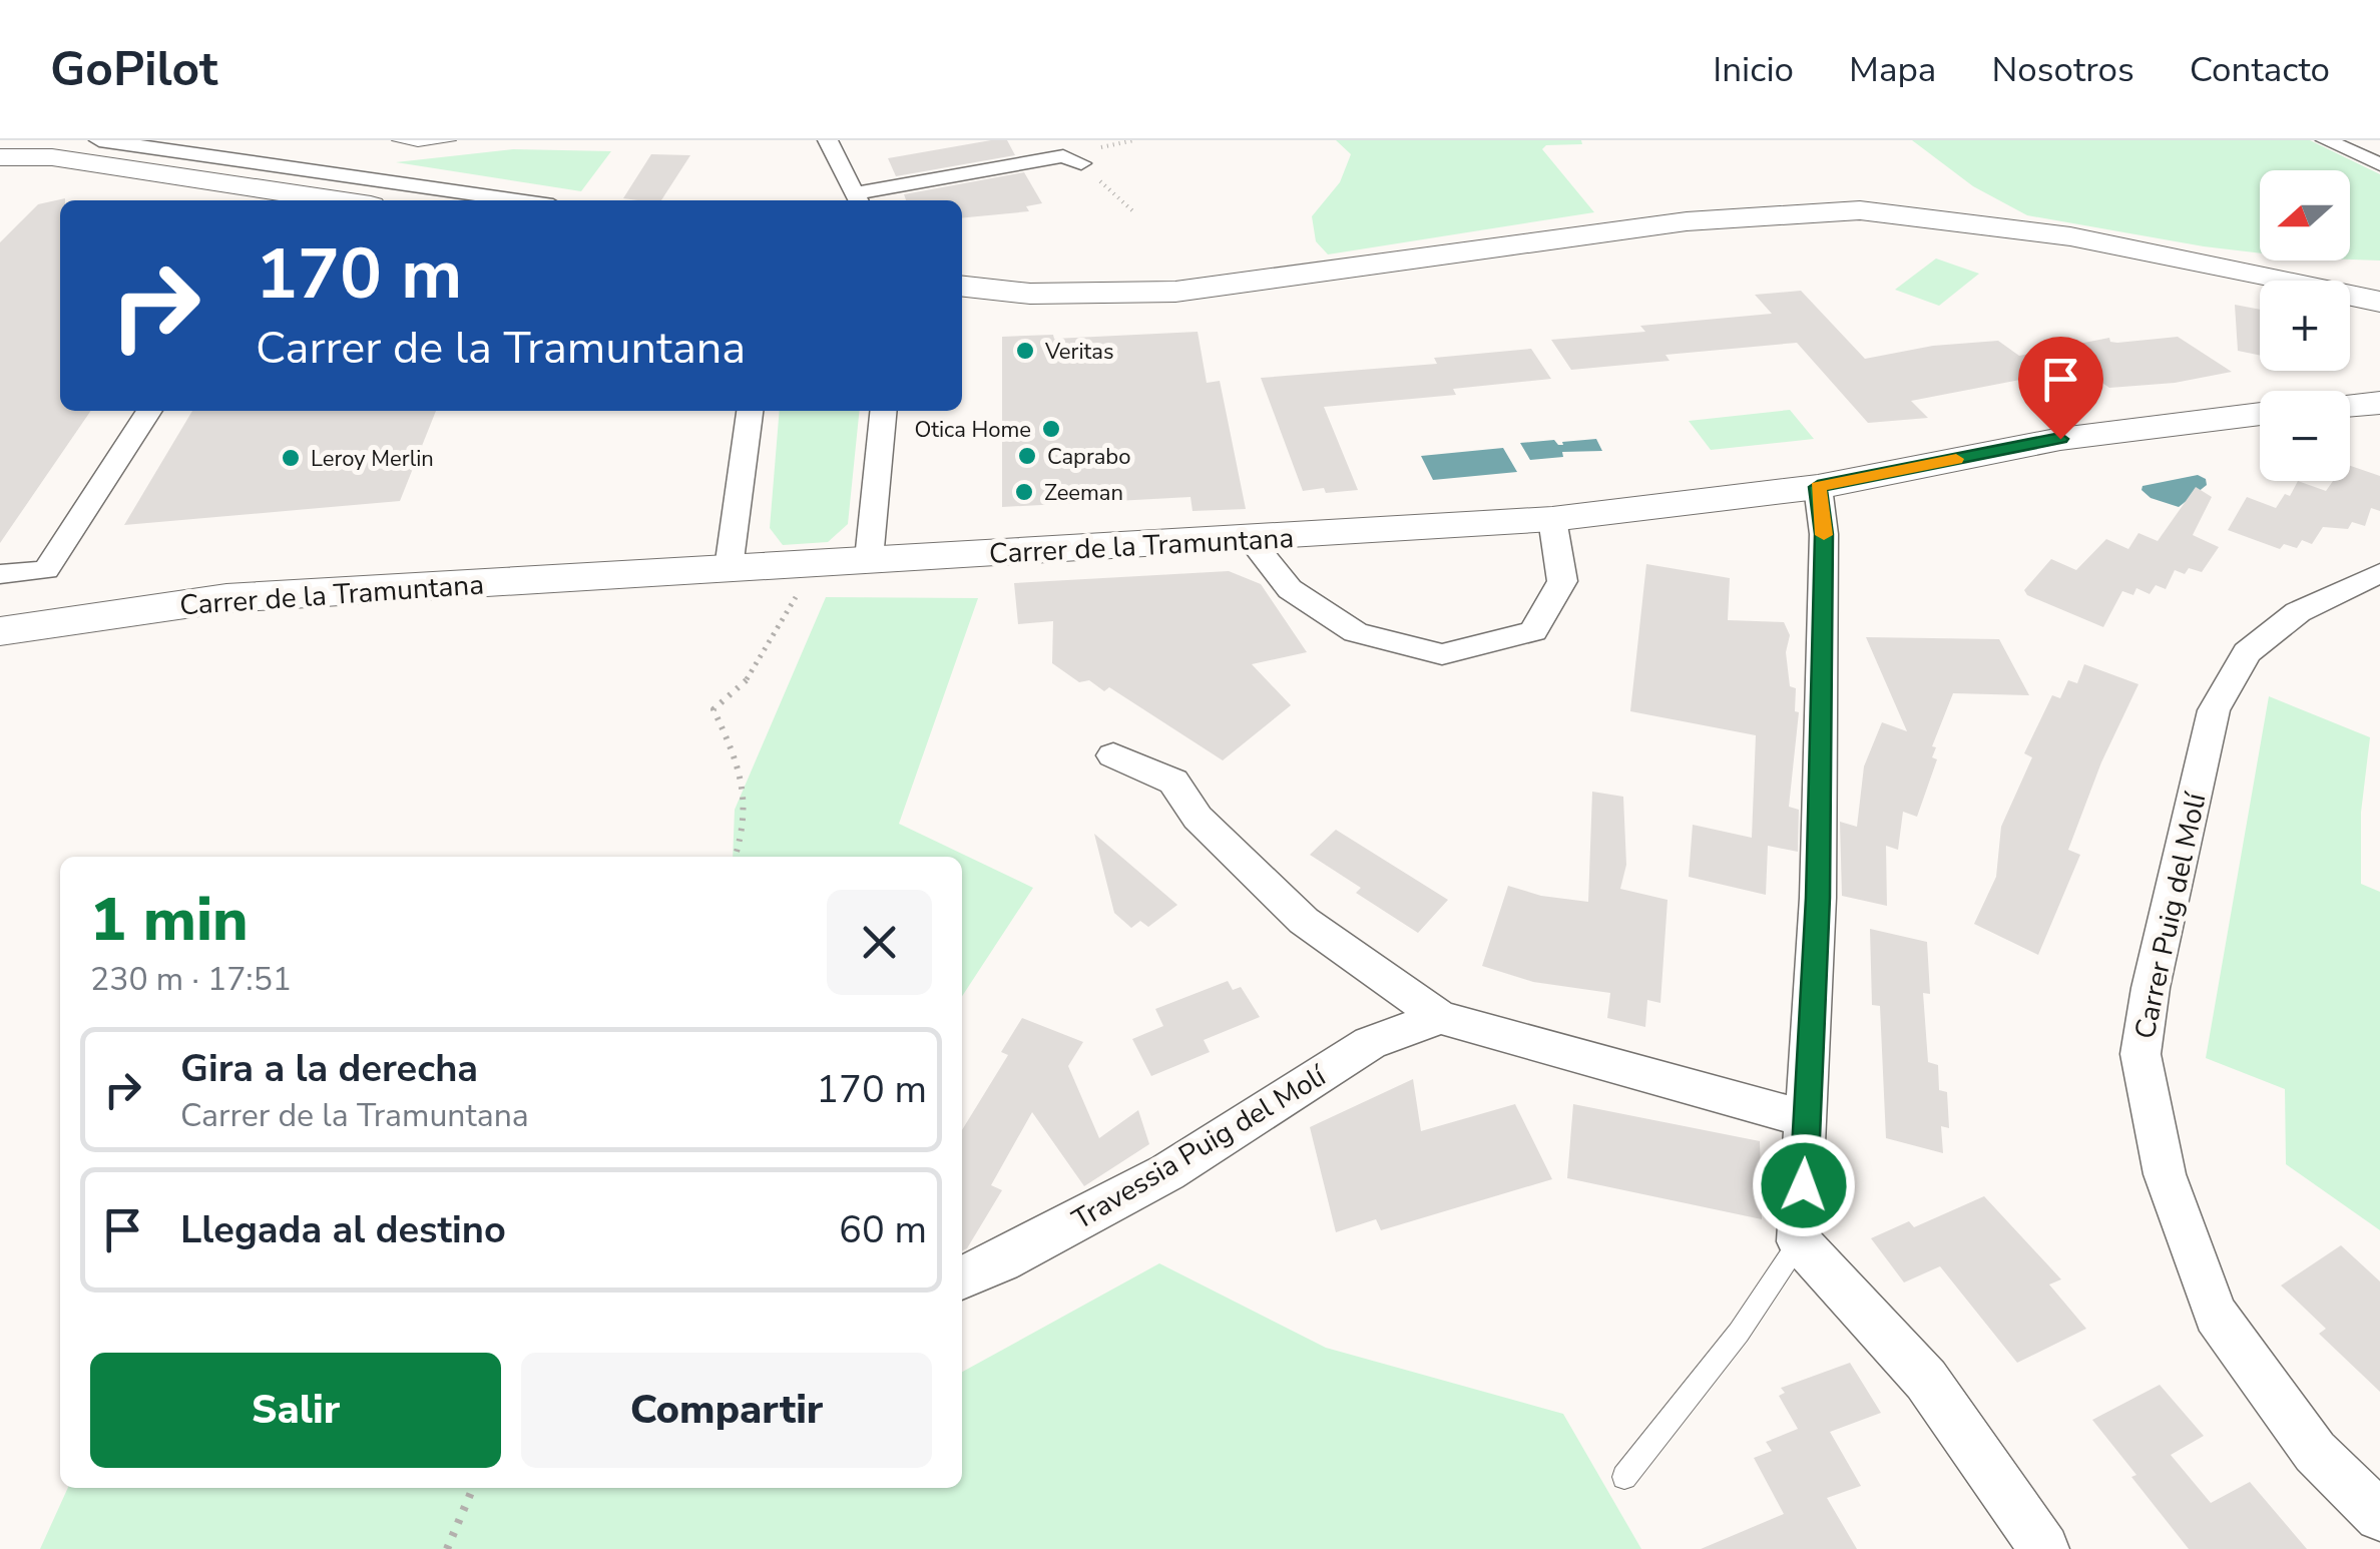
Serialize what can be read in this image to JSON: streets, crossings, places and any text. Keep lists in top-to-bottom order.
{
  "streets": {
    "main road": ["Carrer de la Tramuntana"],
    "street": ["Carrer Puig del Molí", "Travessia Puig del Molí"]
  },
  "places": [
    "Veritas",
    "Otica Home",
    "Caprabo",
    "Leroy Merlin",
    "Zeeman"
  ],
  "north": "left",
  "page": {
    "header": "GoPilot",
    "nav": [
      "Inicio",
      "Mapa",
      "Nosotros",
      "Contacto"
    ],
    "map_buttons": ["+", "−"],
    "turn": ["170 m", "Carrer de la Tramuntana"],
    "heading": ["1 min", "230 m · 17:51"],
    "list": [
      {
        "name": "Gira a la derecha",
        "note": "Carrer de la Tramuntana",
        "value": "170 m"
      },
      {
        "name": "Llegada al destino",
        "value": "60 m"
      }
    ],
    "buttons": ["Salir", "Compartir"]
  }
}
